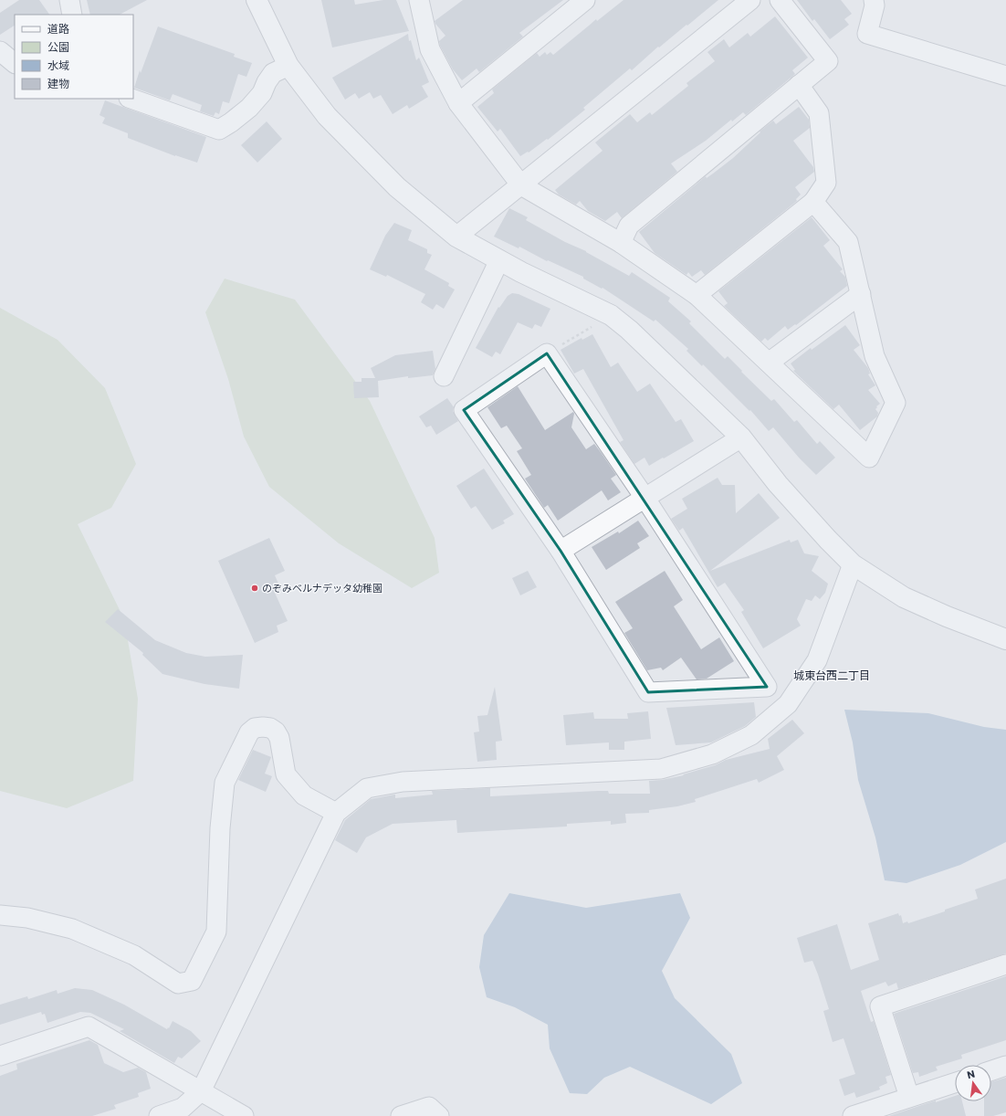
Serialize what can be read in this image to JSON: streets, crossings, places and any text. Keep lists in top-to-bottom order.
{
  "districts": ["城東台西二丁目"],
  "places": ["のぞみベルナデッタ幼稚園"],
  "legend": [
    "道路",
    "公園",
    "水域",
    "建物"
  ],
  "north": "top"
}
